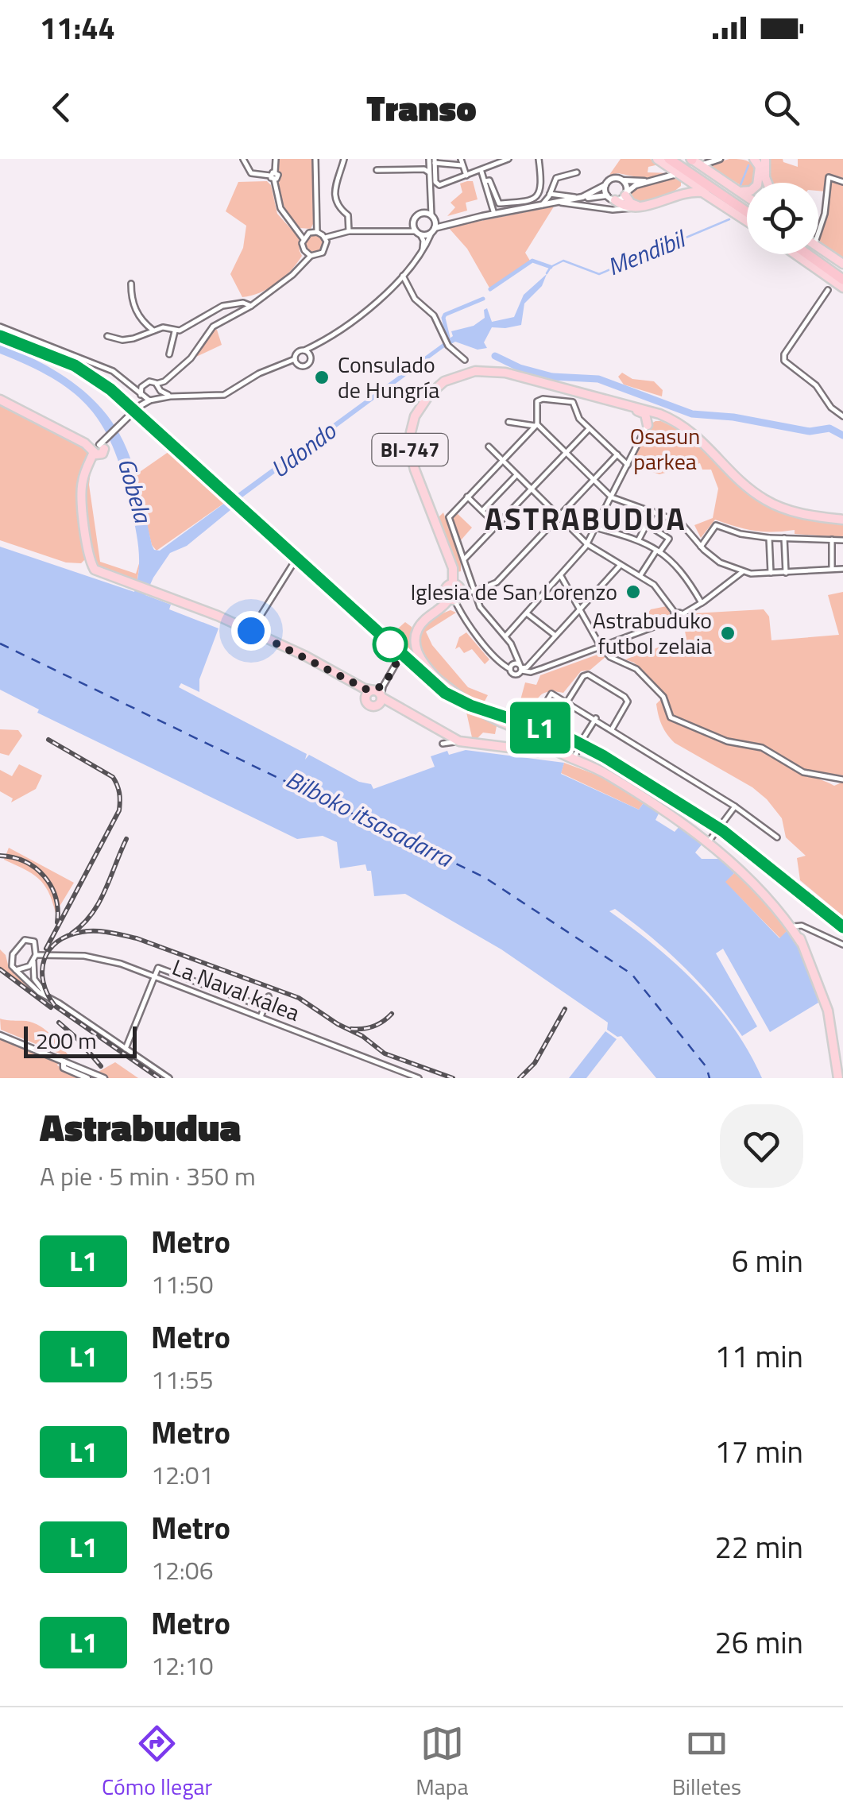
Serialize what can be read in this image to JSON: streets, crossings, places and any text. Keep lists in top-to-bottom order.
{
  "streets": {
    "main road": ["BI-747"],
    "street": ["La Naval kalea"]
  },
  "districts": ["ASTRABUDUA"],
  "water": [
    "Mendibil",
    "Udondo",
    "Gobela",
    "Bilboko itsasadarra"
  ],
  "parks": ["Osasun parkea"],
  "places": ["Consulado de Hungría", "Iglesia de San Lorenzo", "Astrabuduko futbol zelaia"],
  "lines": ["metro line L1"],
  "scale_bar": "200 m",
  "page": {
    "status": "11:44",
    "header": "Transo",
    "on_map": "L1",
    "scale": "200 m",
    "heading": ["Astrabudua", "A pie · 5 min · 350 m"],
    "list": [
      {
        "mark": "L1",
        "name": "Metro",
        "note": "11:50",
        "value": "6 min"
      },
      {
        "mark": "L1",
        "name": "Metro",
        "note": "11:55",
        "value": "11 min"
      },
      {
        "mark": "L1",
        "name": "Metro",
        "note": "12:01",
        "value": "17 min"
      },
      {
        "mark": "L1",
        "name": "Metro",
        "note": "12:06",
        "value": "22 min"
      },
      {
        "mark": "L1",
        "name": "Metro",
        "note": "12:10",
        "value": "26 min"
      }
    ],
    "tabs": ["Cómo llegar", "Mapa", "Billetes"]
  }
}
